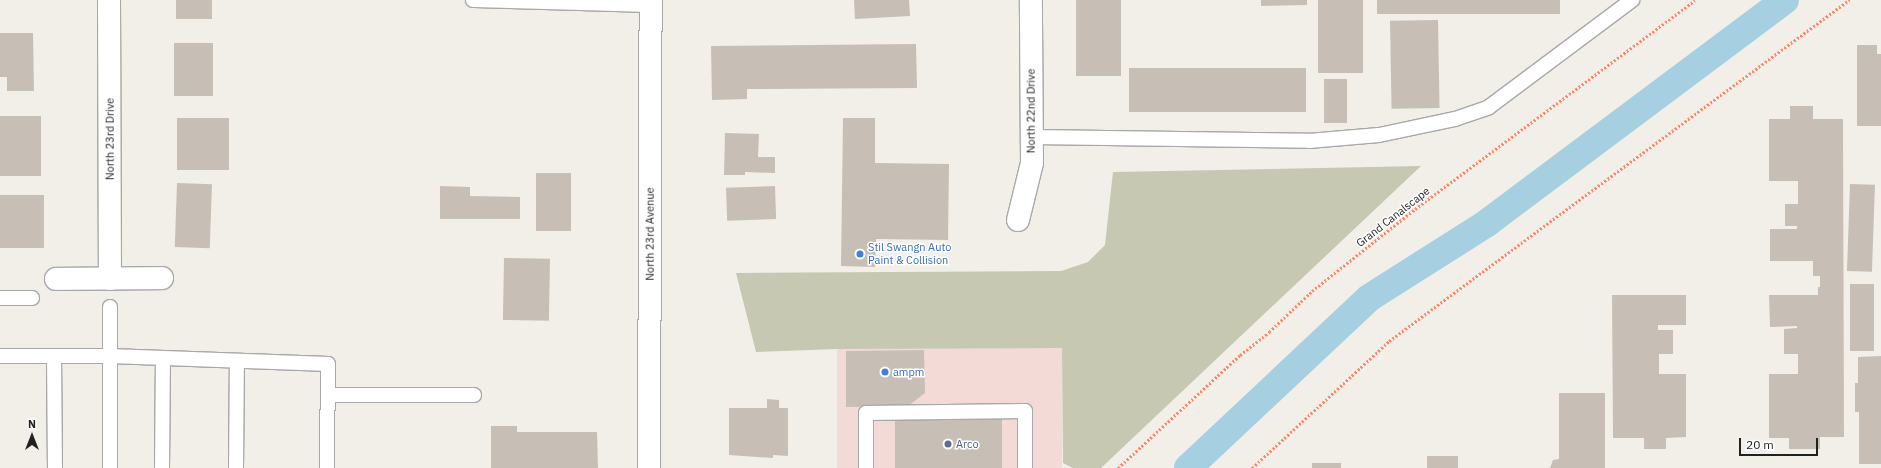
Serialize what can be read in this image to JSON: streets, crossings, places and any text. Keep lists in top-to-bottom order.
{
  "streets": {
    "street": ["North 22nd Drive", "North 23rd Drive", "North 23rd Avenue"],
    "path": ["Grand Canalscape"]
  },
  "places": ["Stil Swangn Auto Paint & Collision", "ampm", "Arco"],
  "scale_bar": "20 m",
  "north": "top"
}
